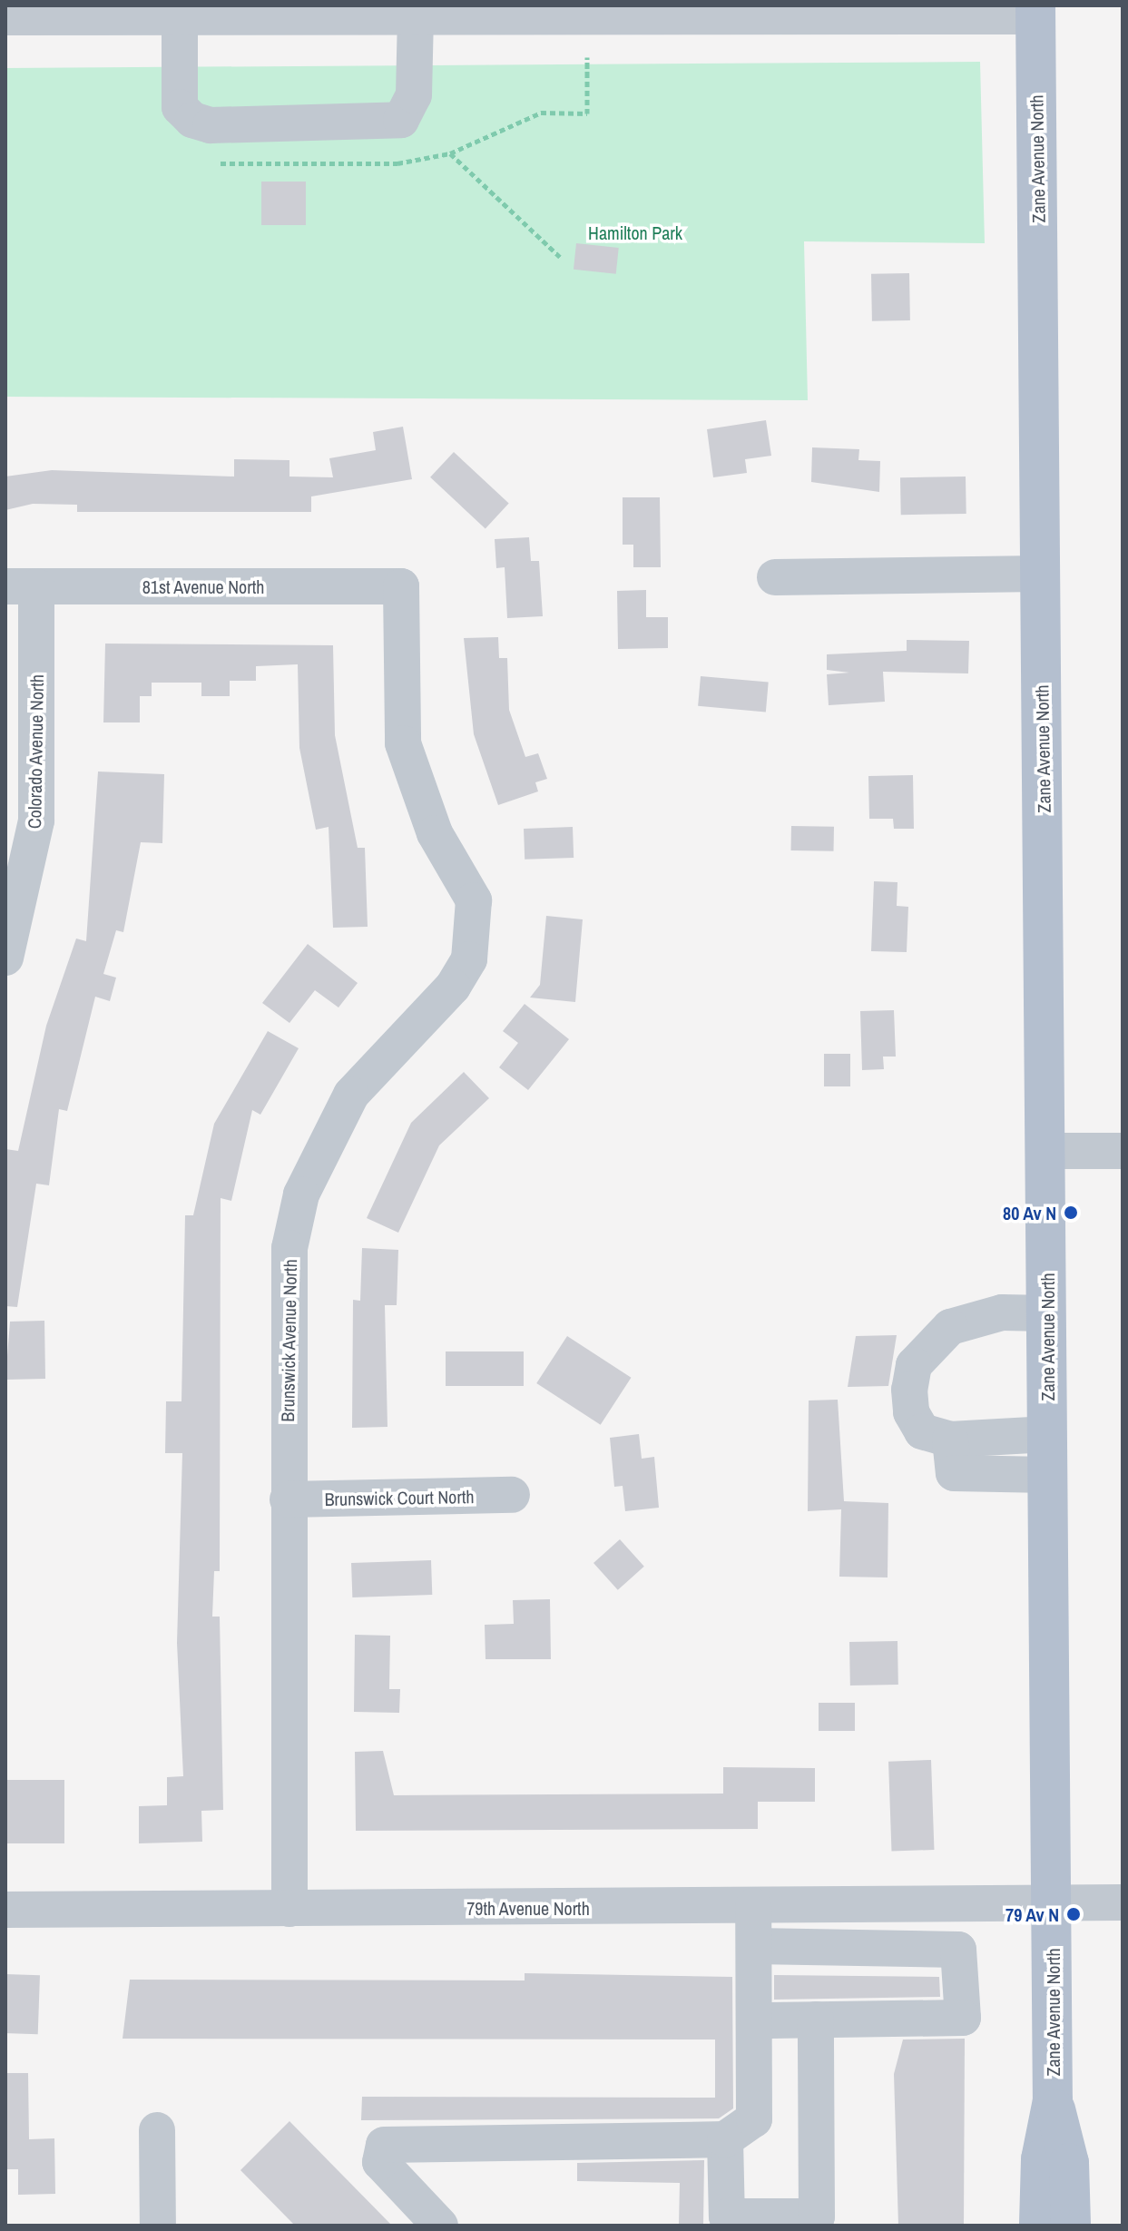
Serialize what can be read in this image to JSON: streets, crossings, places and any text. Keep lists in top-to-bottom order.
{
  "streets": {
    "main road": ["Zane Avenue North"],
    "street": [
      "81st Avenue North",
      "Colorado Avenue North",
      "Brunswick Avenue North",
      "Brunswick Court North",
      "79th Avenue North"
    ]
  },
  "crossings": [
    ["Zane Avenue North", "79th Avenue North"],
    ["81st Avenue North", "Colorado Avenue North"],
    ["81st Avenue North", "Brunswick Avenue North"],
    ["Brunswick Avenue North", "Brunswick Court North"],
    ["Brunswick Avenue North", "79th Avenue North"]
  ],
  "parks": ["Hamilton Park"],
  "places": ["80 Av N", "79 Av N"]
}
